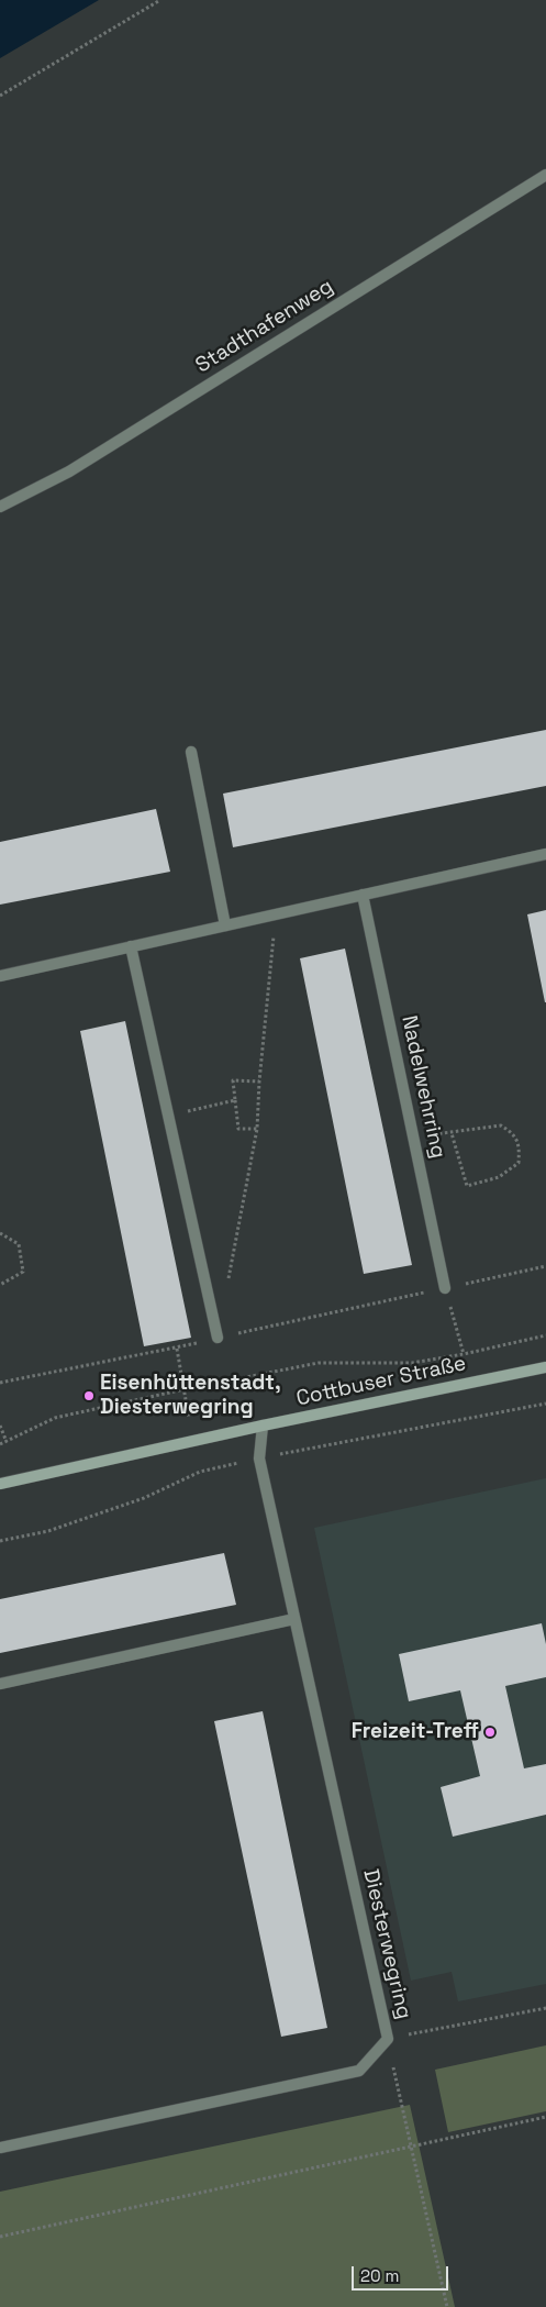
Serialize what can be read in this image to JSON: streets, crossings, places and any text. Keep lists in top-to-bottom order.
{
  "streets": {
    "street": [
      "Stadthafenweg",
      "Nadelwehrring",
      "Cottbuser Straße",
      "Diesterwegring"
    ]
  },
  "crossings": [
    ["Cottbuser Straße", "Diesterwegring"]
  ],
  "places": ["Eisenhüttenstadt, Diesterwegring", "Freizeit-Treff"],
  "scale_bar": "20 m"
}
